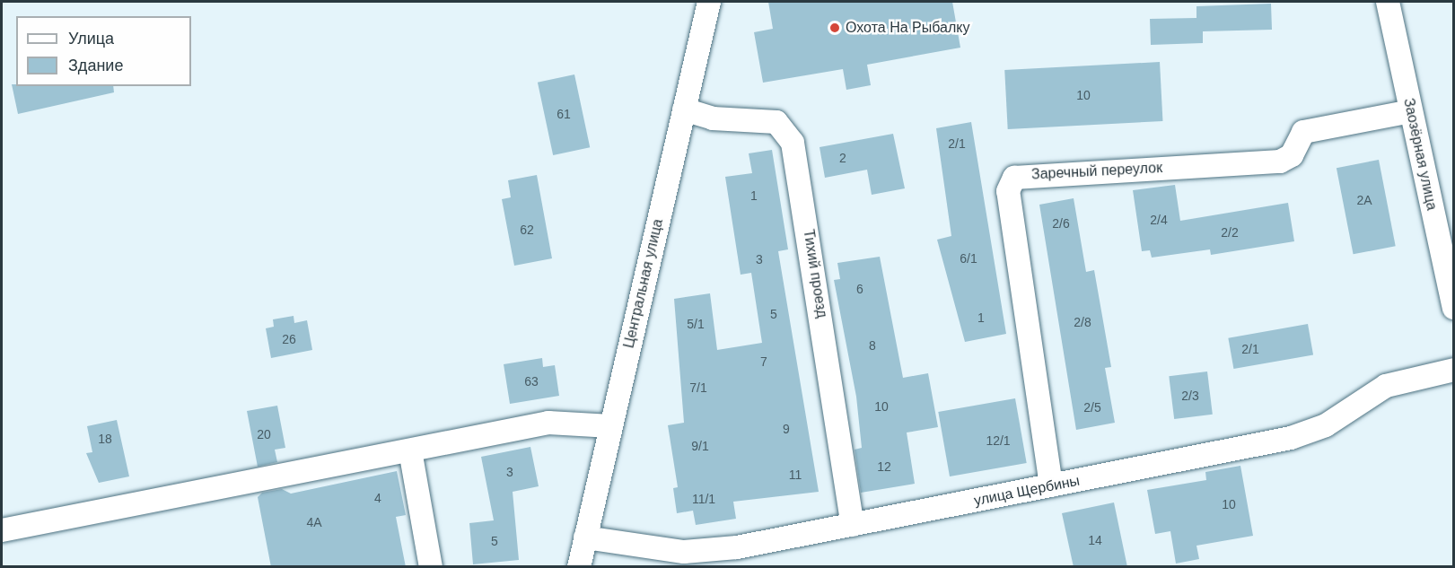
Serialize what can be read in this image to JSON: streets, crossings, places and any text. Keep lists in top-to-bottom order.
{
  "streets": {
    "street": [
      "Заозёрная улица",
      "Заречный переулок",
      "Тихий проезд",
      "Центральная улица",
      "улица Щербины"
    ]
  },
  "crossings": [
    ["Заозёрная улица", "Заречный переулок"],
    ["Заречный переулок", "улица Щербины"],
    ["Тихий проезд", "Центральная улица"],
    ["Тихий проезд", "улица Щербины"],
    ["Центральная улица", "улица Щербины"]
  ],
  "places": ["Охота На Рыбалку"],
  "house_numbers": [
    "10",
    "61",
    "2/1",
    "2",
    "1",
    "2А",
    "2/4",
    "2/6",
    "62",
    "2/2",
    "6/1",
    "3",
    "6",
    "5",
    "1",
    "2/8",
    "5/1",
    "26",
    "8",
    "2/1",
    "7",
    "63",
    "7/1",
    "2/3",
    "10",
    "2/5",
    "9",
    "20",
    "18",
    "12/1",
    "9/1",
    "12",
    "3",
    "11",
    "4",
    "11/1",
    "10",
    "4А",
    "14",
    "5"
  ],
  "legend": ["Улица", "Здание"]
}
